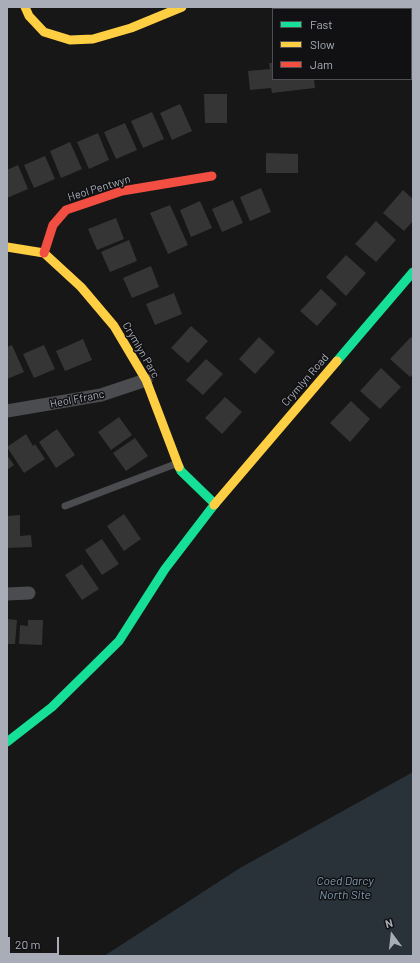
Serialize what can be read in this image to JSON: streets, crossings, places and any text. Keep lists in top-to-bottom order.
{
  "streets": {
    "street": [
      "Heol Pentwyn",
      "Crymlyn Parc",
      "Crymlyn Road",
      "Heol Ffranc"
    ]
  },
  "crossings": [
    ["Heol Pentwyn", "Crymlyn Parc"],
    ["Crymlyn Parc", "Crymlyn Road"],
    ["Crymlyn Parc", "Heol Ffranc"]
  ],
  "water": ["Coed Darcy North Site"],
  "legend": ["Fast", "Slow", "Jam"],
  "scale_bar": "20 m",
  "north": "top"
}
